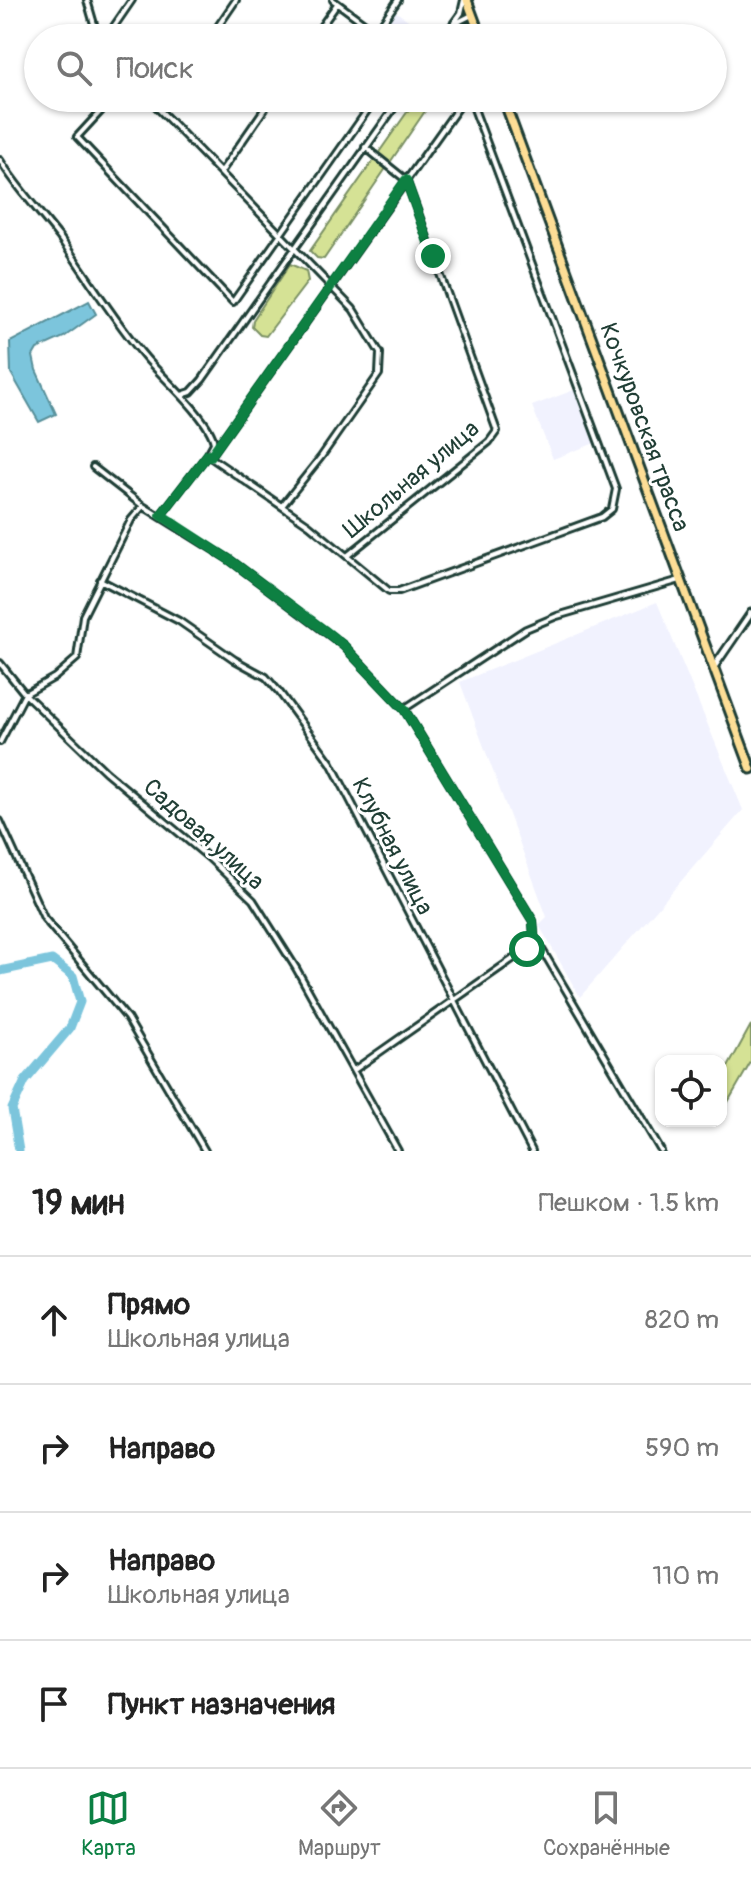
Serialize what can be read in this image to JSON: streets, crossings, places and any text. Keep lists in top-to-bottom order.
{
  "streets": {
    "main road": ["Кочкуровская трасса"],
    "street": ["Школьная улица", "Садовая улица", "Клубная улица"]
  },
  "page": {
    "search": "Поиск",
    "heading": ["19 мин", "Пешком · 1.5 km"],
    "list": [
      ["Прямо", "Школьная улица", "820 m"],
      ["Направо", "590 m"],
      ["Направо", "Школьная улица", "110 m"],
      "Пункт назначения"
    ],
    "nav": ["Карта", "Маршрут", "Сохранённые"]
  }
}
